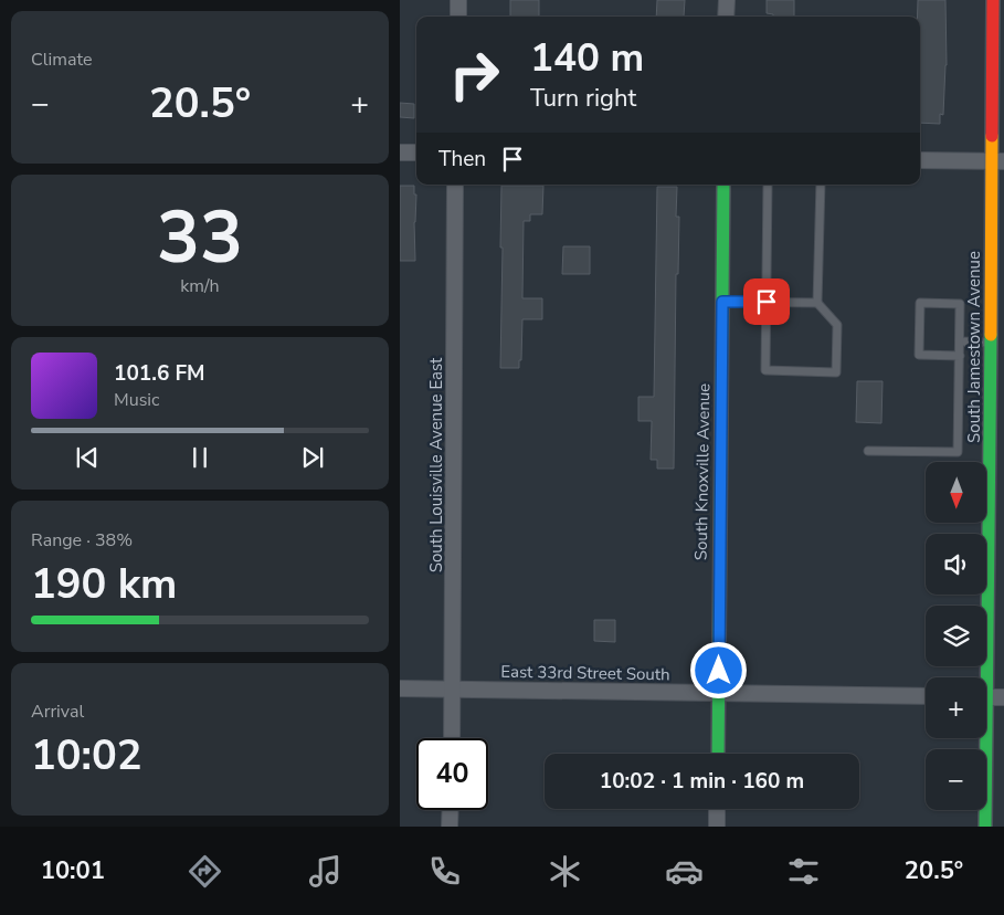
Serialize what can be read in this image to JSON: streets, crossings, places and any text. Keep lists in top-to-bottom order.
{
  "streets": {
    "street": [
      "South Jamestown Avenue",
      "South Louisville Avenue East",
      "South Knoxville Avenue",
      "East 33rd Street South"
    ]
  },
  "crossings": [
    ["South Louisville Avenue East", "East 33rd Street South"],
    ["South Knoxville Avenue", "East 33rd Street South"]
  ],
  "north": "bottom",
  "page": {
    "tile": [
      "Climate",
      ["33", "km/h"],
      ["Range · 38%", "190 km"],
      ["Arrival", "10:02"]
    ],
    "turn": ["140 m", "Turn right"],
    "heat": ["−", "20.5°", "+"],
    "then": "Then",
    "song": ["101.6 FM", "Music"],
    "map_buttons": ["+", "−"],
    "limit": "40",
    "trip": "10:02 · 1 min · 160 m",
    "tabs": ["10:01", "20.5°"]
  }
}
